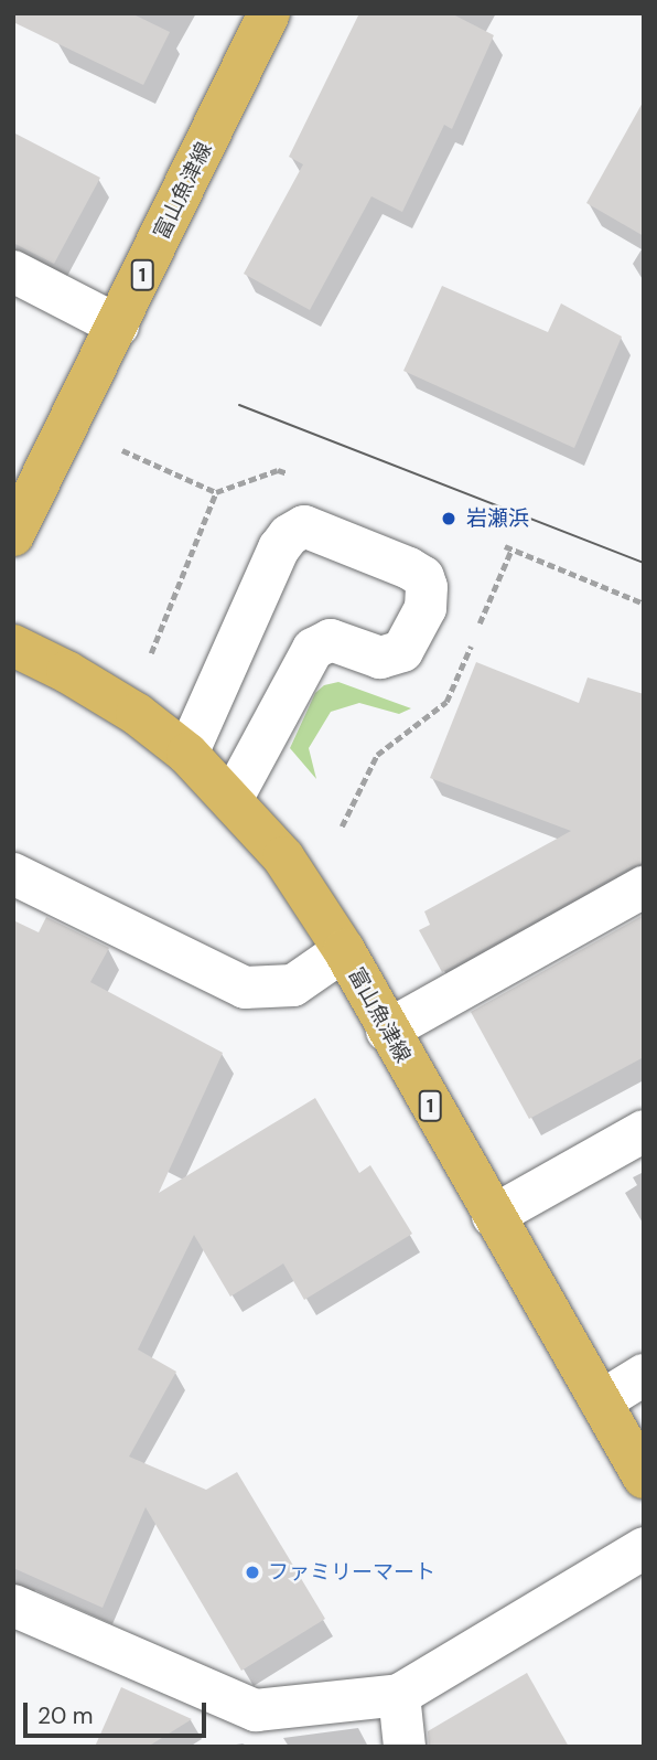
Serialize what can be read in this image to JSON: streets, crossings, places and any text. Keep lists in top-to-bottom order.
{
  "streets": {
    "main road": ["富山魚津線", "1"]
  },
  "places": ["岩瀬浜", "ファミリーマート"],
  "scale_bar": "20 m"
}
